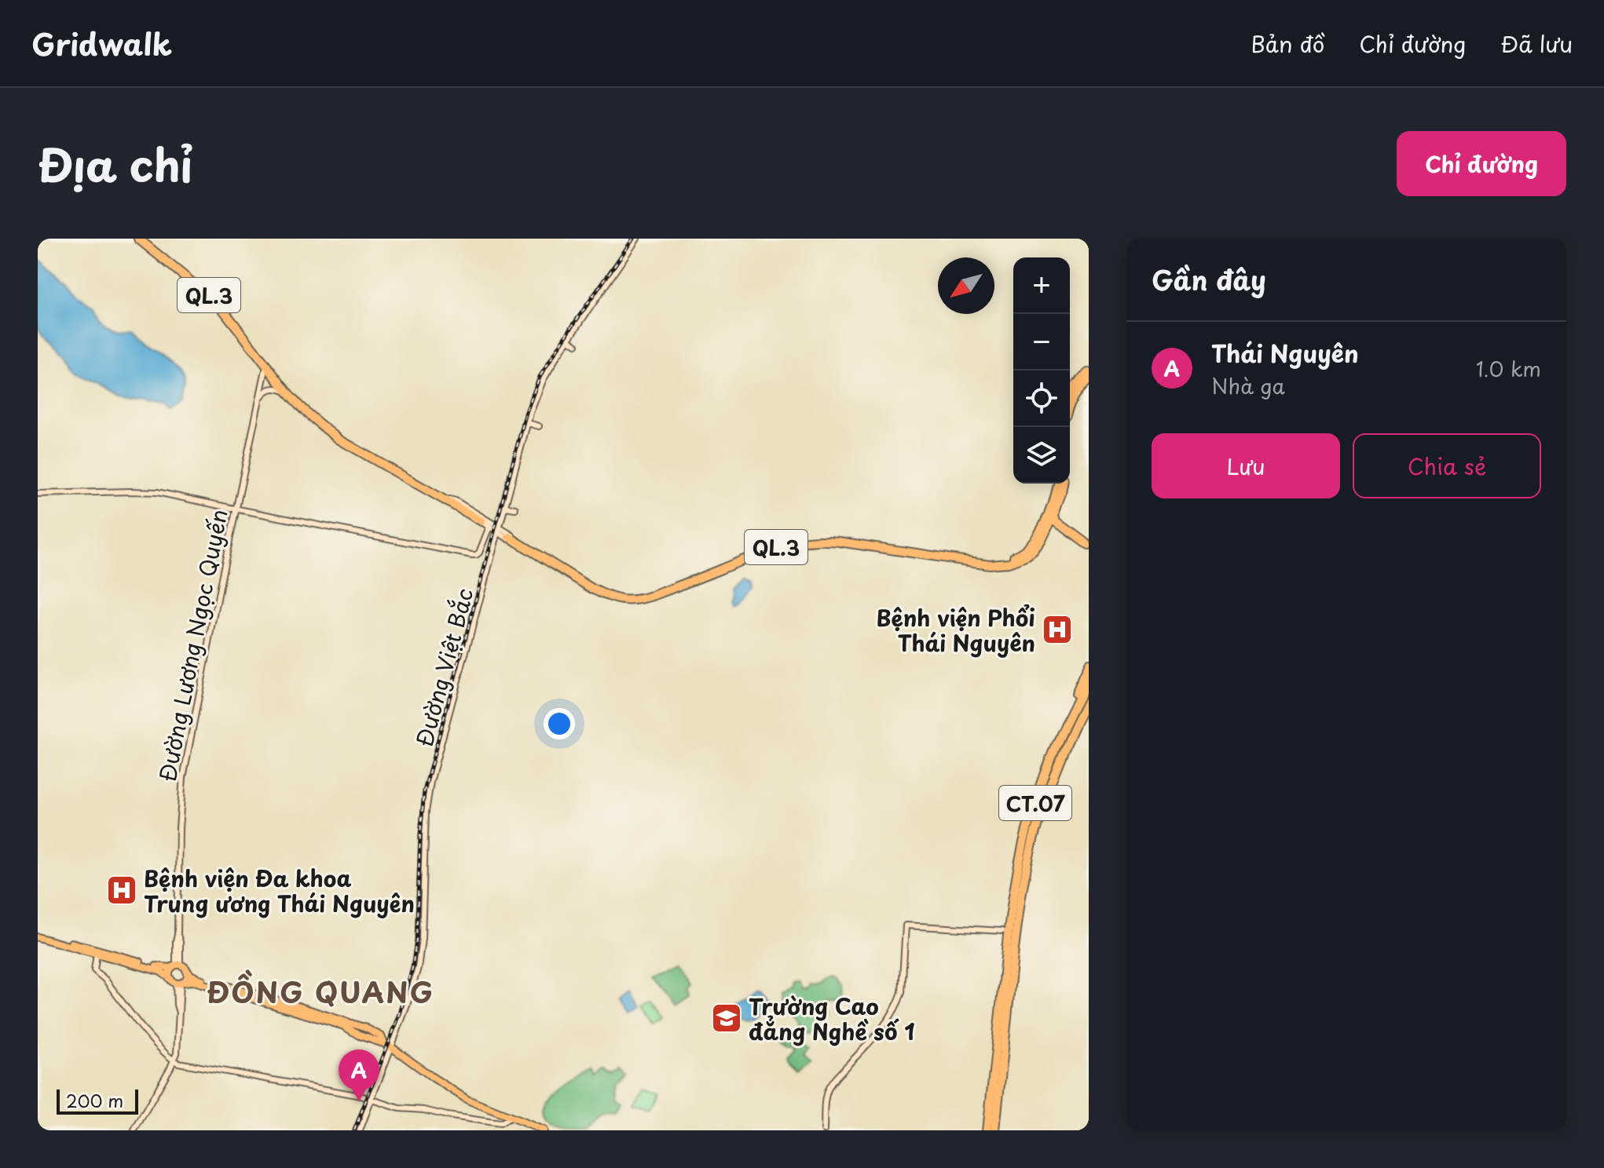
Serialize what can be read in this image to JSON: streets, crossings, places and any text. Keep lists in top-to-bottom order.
{
  "streets": {
    "highway": ["QL.3", "CT.07"],
    "street": ["Đường Lương Ngọc Quyến", "Đường Việt Bắc"]
  },
  "crossings": [
    ["QL.3", "Đường Lương Ngọc Quyến"]
  ],
  "districts": ["ĐỒNG QUANG"],
  "places": {
    "hospital": ["Bệnh viện Phổi Thái Nguyên", "Bệnh viện Đa khoa Trung ương Thái Nguyên"],
    "school or university": ["Trường Cao đẳng Nghề số 1"]
  },
  "scale_bar": "200 m",
  "north": "bottom left",
  "page": {
    "header": "Gridwalk",
    "nav": ["Bản đồ", "Chỉ đường", "Đã lưu"],
    "title": "Địa chỉ",
    "buttons": [
      "Chỉ đường",
      ["Lưu", "Chia sẻ"]
    ],
    "heading": "Gần đây",
    "map_buttons": ["+", "−"],
    "list": [
      {
        "mark": "A",
        "name": "Thái Nguyên",
        "note": "Nhà ga",
        "value": "1.0 km"
      }
    ],
    "pins": "A",
    "scale": "200 m"
  }
}
